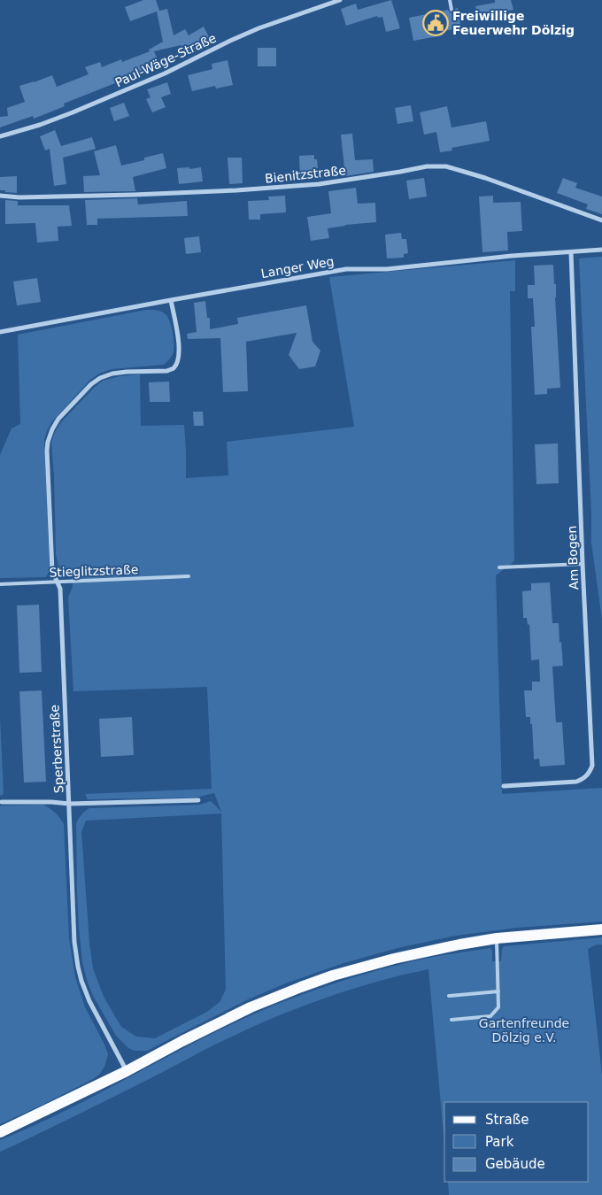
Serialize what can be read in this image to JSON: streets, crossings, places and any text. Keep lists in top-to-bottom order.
{
  "streets": {
    "street": [
      "Paul-Wäge-Straße",
      "Bienitzstraße",
      "Langer Weg",
      "Am Bogen",
      "Sperberstraße"
    ],
    "lane": ["Stieglitzstraße"]
  },
  "crossings": [
    ["Langer Weg", "Am Bogen"],
    ["Langer Weg", "Sperberstraße"],
    ["Stieglitzstraße", "Sperberstraße"]
  ],
  "parks": ["Gartenfreunde Dölzig e.V."],
  "places": {
    "public building": ["Freiwillige Feuerwehr Dölzig"]
  },
  "legend": ["Straße", "Park", "Gebäude"]
}
